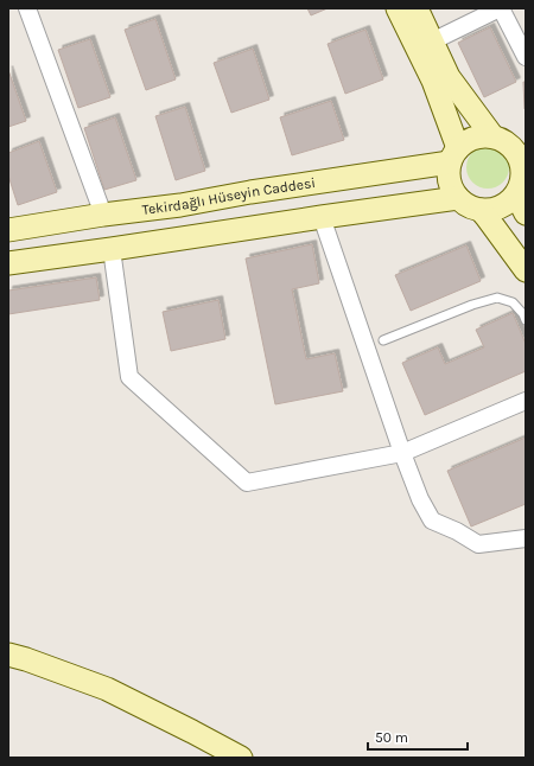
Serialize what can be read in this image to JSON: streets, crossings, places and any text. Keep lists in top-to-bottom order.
{
  "streets": {
    "main road": ["Tekirdağlı Hüseyin Caddesi"]
  },
  "scale_bar": "50 m"
}
